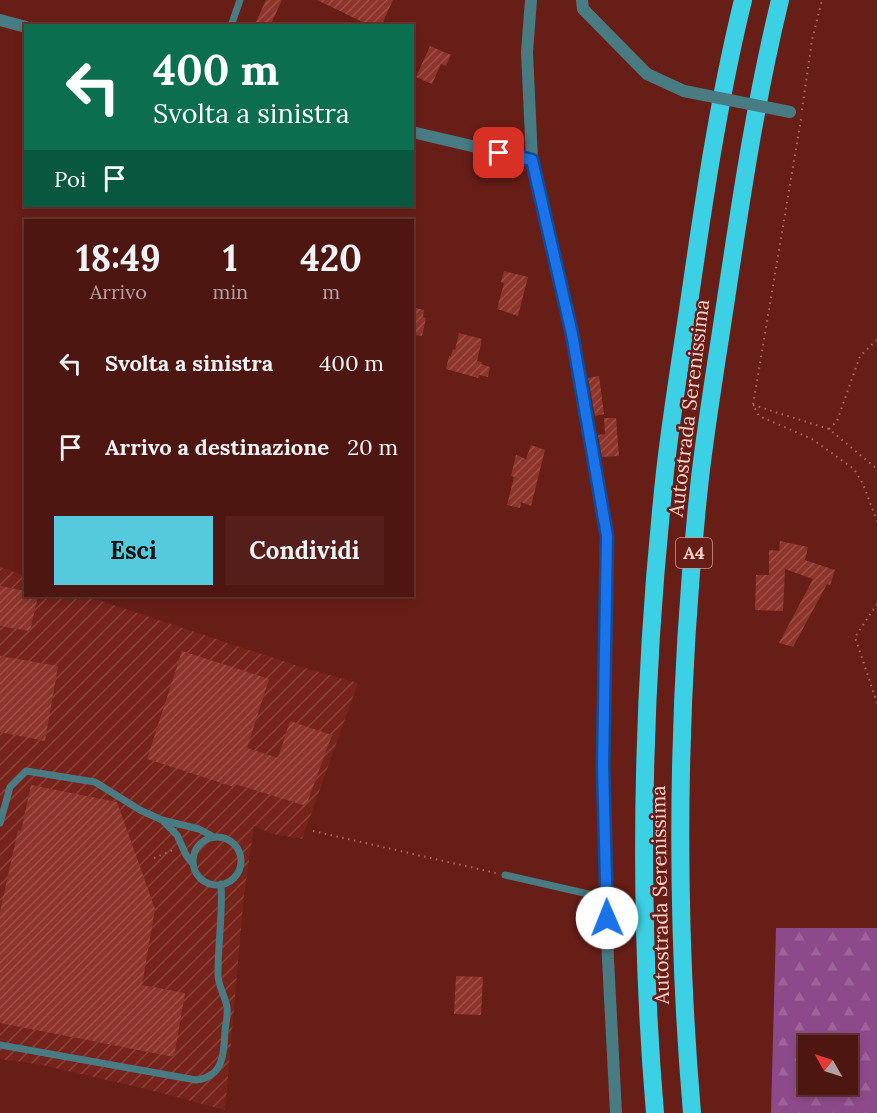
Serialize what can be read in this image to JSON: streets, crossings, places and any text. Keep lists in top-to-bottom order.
{
  "streets": {
    "highway": ["Autostrada Serenissima", "A4"]
  },
  "north": "top left",
  "page": {
    "turn": ["400 m", "Svolta a sinistra"],
    "then": "Poi",
    "eta": [
      "18:49",
      "Arrivo",
      "1",
      "min",
      "420",
      "m"
    ],
    "list": [
      {
        "name": "Svolta a sinistra",
        "value": "400 m"
      },
      {
        "name": "Arrivo a destinazione",
        "value": "20 m"
      }
    ],
    "buttons": ["Esci", "Condividi"]
  }
}
